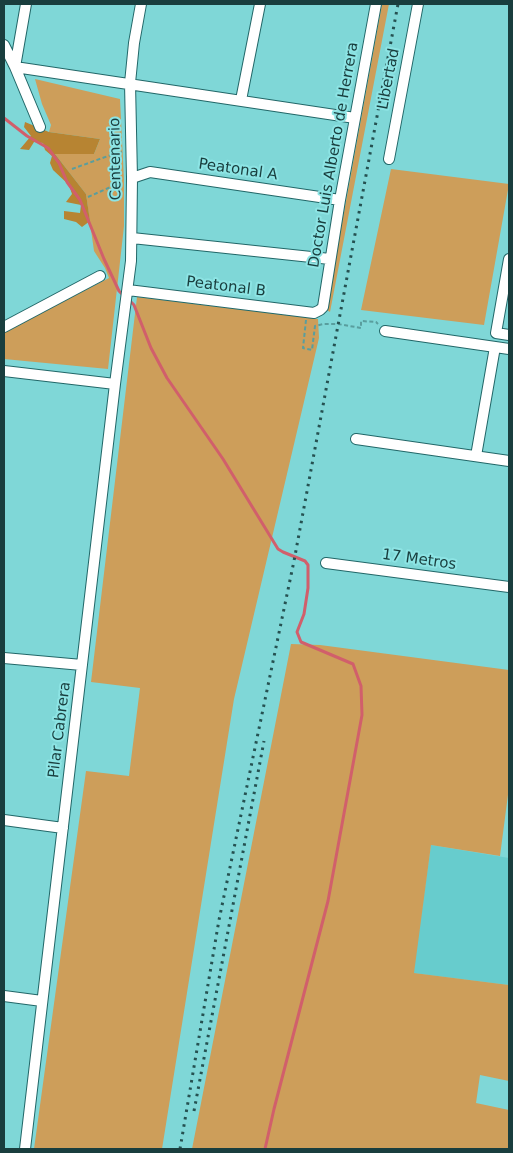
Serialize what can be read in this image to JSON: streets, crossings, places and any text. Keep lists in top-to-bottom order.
{
  "streets": {
    "street": [
      "Libertad",
      "Doctor Luis Alberto de Herrera",
      "Centenario",
      "Peatonal A",
      "Peatonal B",
      "17 Metros",
      "Pilar Cabrera"
    ]
  },
  "crossings": [
    ["Doctor Luis Alberto de Herrera", "Peatonal A"],
    ["Doctor Luis Alberto de Herrera", "Peatonal B"],
    ["Centenario", "Peatonal A"],
    ["Centenario", "Peatonal B"],
    ["Centenario", "Pilar Cabrera"]
  ]
}
